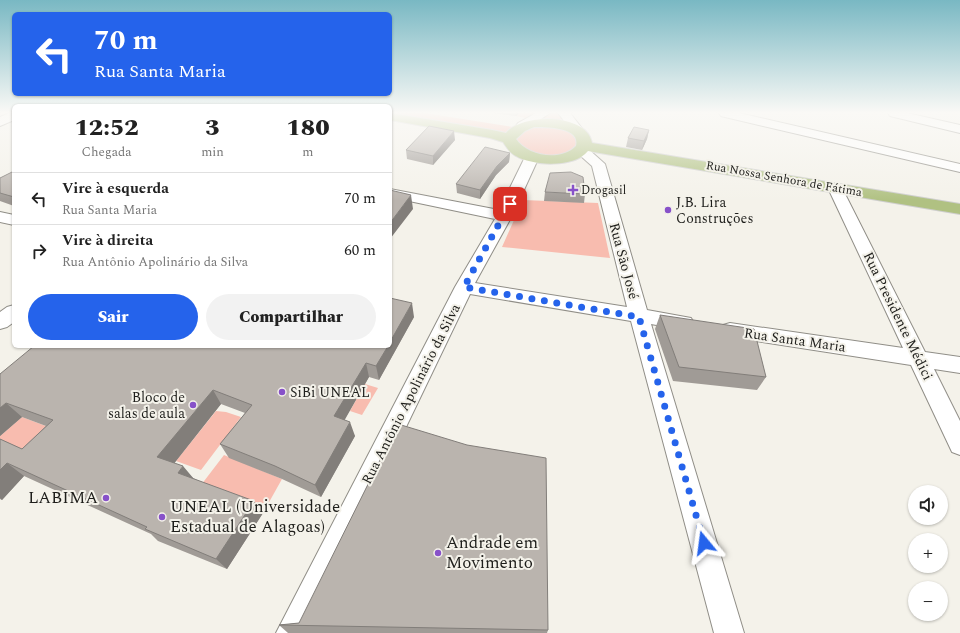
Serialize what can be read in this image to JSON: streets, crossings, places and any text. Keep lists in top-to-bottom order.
{
  "streets": {
    "main road": ["Rua Nossa Senhora de Fátima"],
    "street": [
      "Rua São José",
      "Rua Presidente Médici",
      "Rua Santa Maria",
      "Rua Antônio Apolinário da Silva"
    ]
  },
  "crossings": [
    ["Rua Nossa Senhora de Fátima", "Rua São José"],
    ["Rua Nossa Senhora de Fátima", "Rua Presidente Médici"],
    ["Rua São José", "Rua Santa Maria"],
    ["Rua Presidente Médici", "Rua Santa Maria"],
    ["Rua Santa Maria", "Rua Antônio Apolinário da Silva"]
  ],
  "places": {
    "health": ["Drogasil"],
    "other": [
      "J.B. Lira Construções",
      "SiBi UNEAL",
      "Bloco de salas de aula",
      "LABIMA",
      "UNEAL (Universidade Estadual de Alagoas)",
      "Andrade em Movimento"
    ]
  },
  "page": {
    "turn": ["70 m", "Rua Santa Maria"],
    "eta": [
      "12:52",
      "Chegada",
      "3",
      "min",
      "180",
      "m"
    ],
    "list": [
      {
        "name": "Vire à esquerda",
        "note": "Rua Santa Maria",
        "value": "70 m"
      },
      {
        "name": "Vire à direita",
        "note": "Rua Antônio Apolinário da Silva",
        "value": "60 m"
      }
    ],
    "buttons": ["Sair", "Compartilhar"],
    "map_buttons": ["+", "−"]
  }
}
